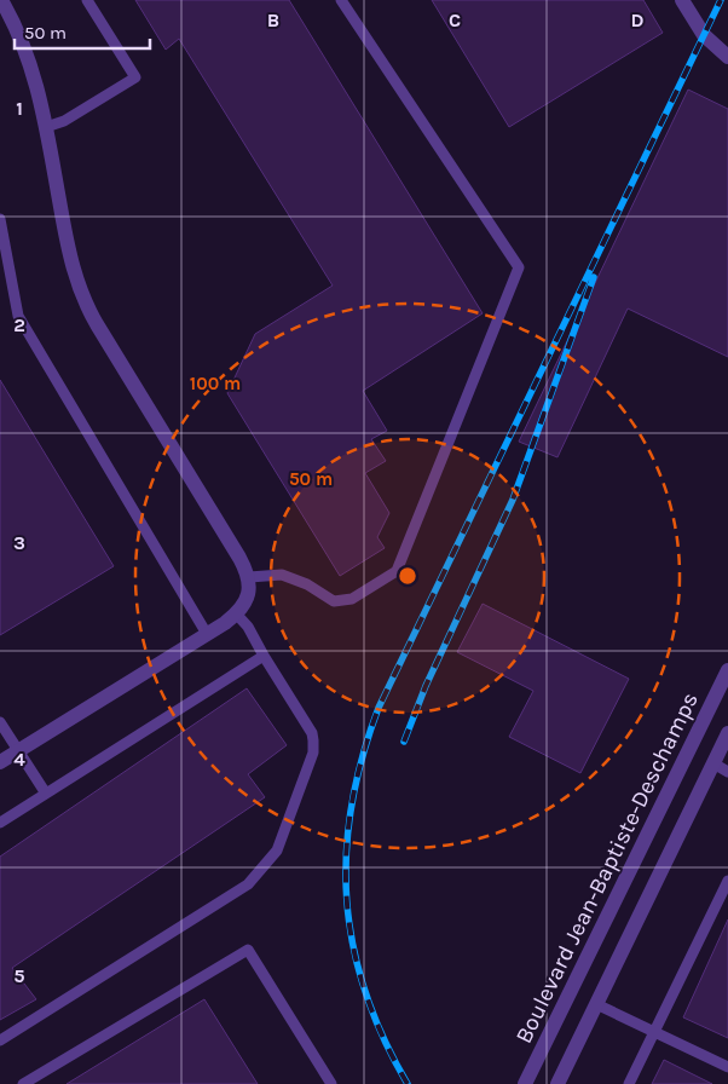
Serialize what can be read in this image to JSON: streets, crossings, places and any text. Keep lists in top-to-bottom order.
{
  "streets": {
    "street": ["Boulevard Jean-Baptiste-Deschamps"]
  },
  "scale_bar": "50 m",
  "grid": {
    "columns": ["B", "C", "D"],
    "rows": [
      "1",
      "2",
      "3",
      "4",
      "5"
    ]
  },
  "rings": ["100 m", "50 m"]
}
